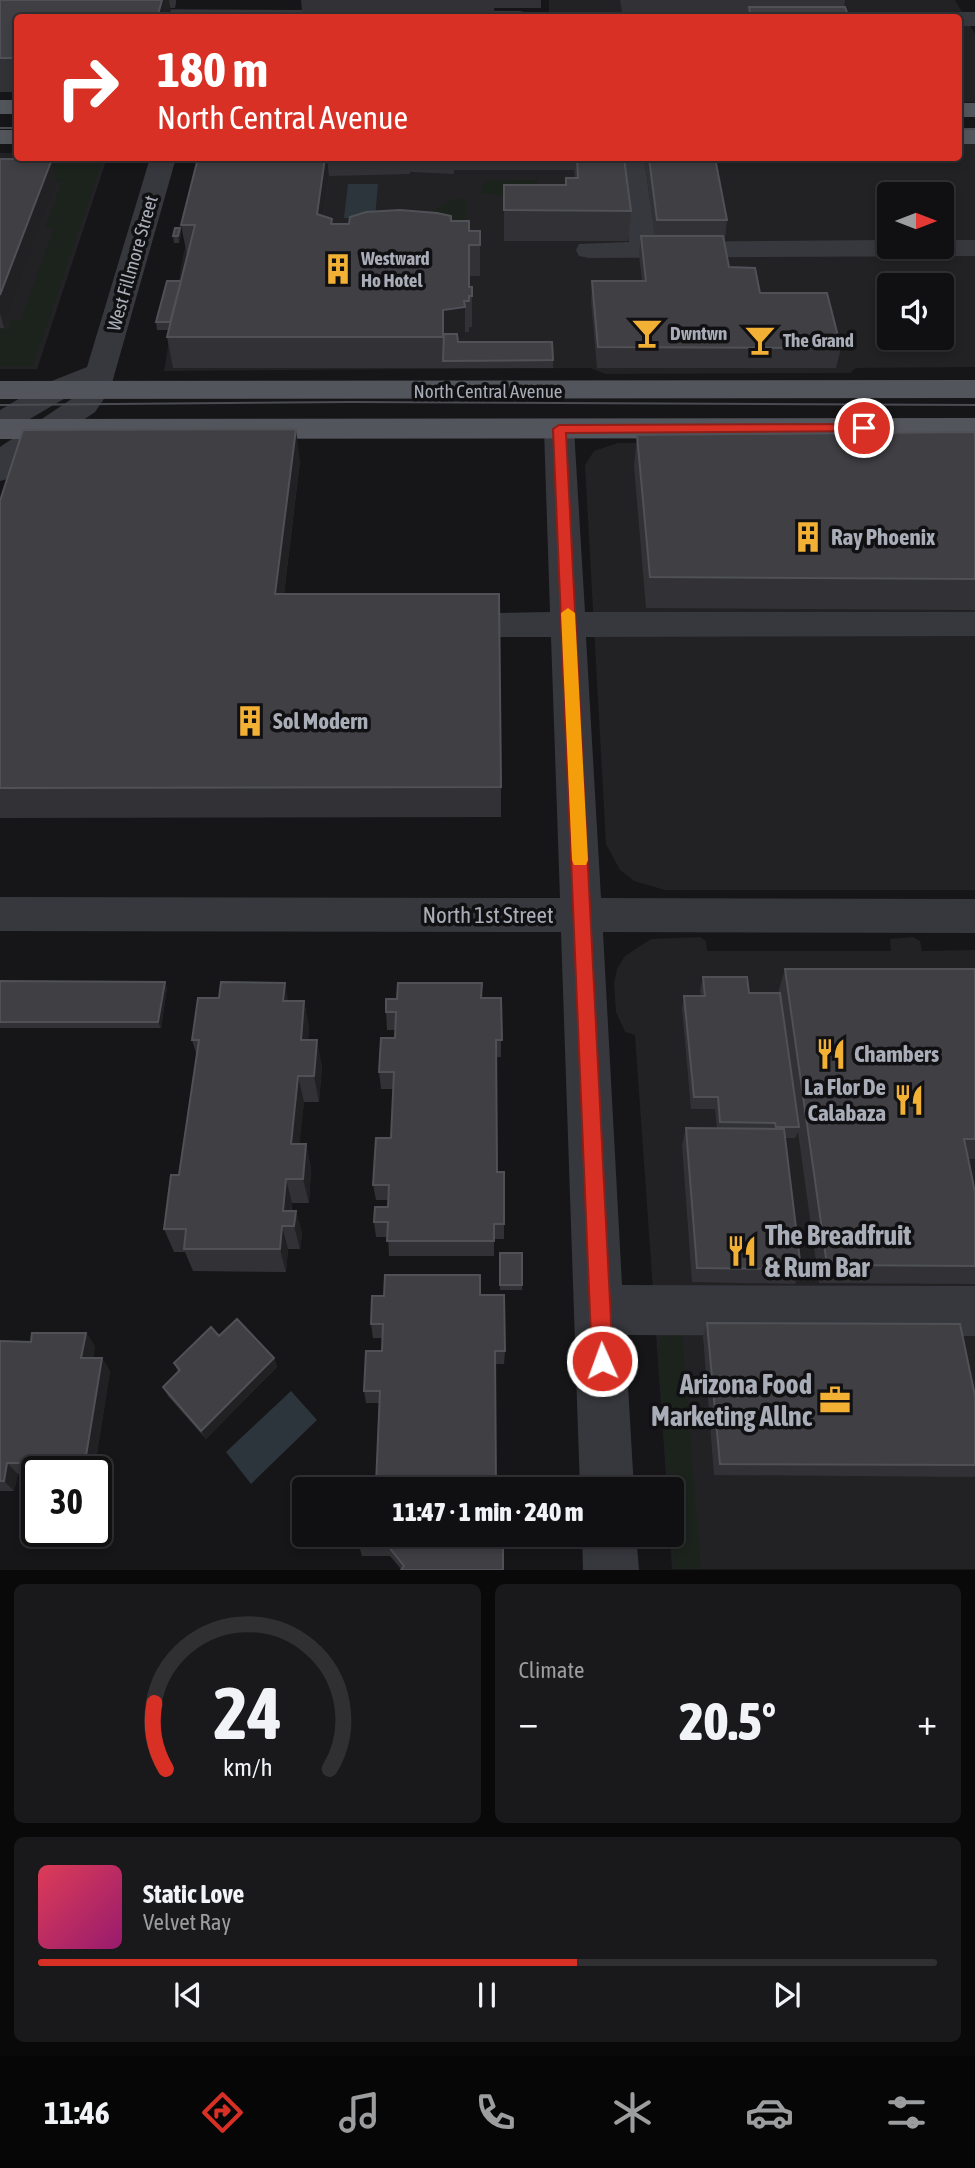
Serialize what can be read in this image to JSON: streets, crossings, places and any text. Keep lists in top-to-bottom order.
{
  "streets": {
    "main road": ["North Central Avenue"],
    "street": ["West Fillmore Street", "North 1st Street"]
  },
  "crossings": [
    ["West Fillmore Street", "North Central Avenue"]
  ],
  "places": {
    "building": ["Westward Ho Hotel", "Ray Phoenix", "Sol Modern"],
    "bar": ["Dwntwn", "The Grand"],
    "restaurant": ["Chambers", "La Flor De Calabaza", "The Breadfruit & Rum Bar"],
    "office": ["Arizona Food Marketing Allnc"]
  },
  "north": "right",
  "page": {
    "turn": ["180 m", "North Central Avenue"],
    "limit": "30",
    "trip": "11:47 · 1 min · 240 m",
    "tile": "Climate",
    "heat": ["−", "20.5°", "+"],
    "song": ["Static Love", "Velvet Ray"],
    "tabs": "11:46",
    "gauge": ["24", "km/h"]
  }
}
